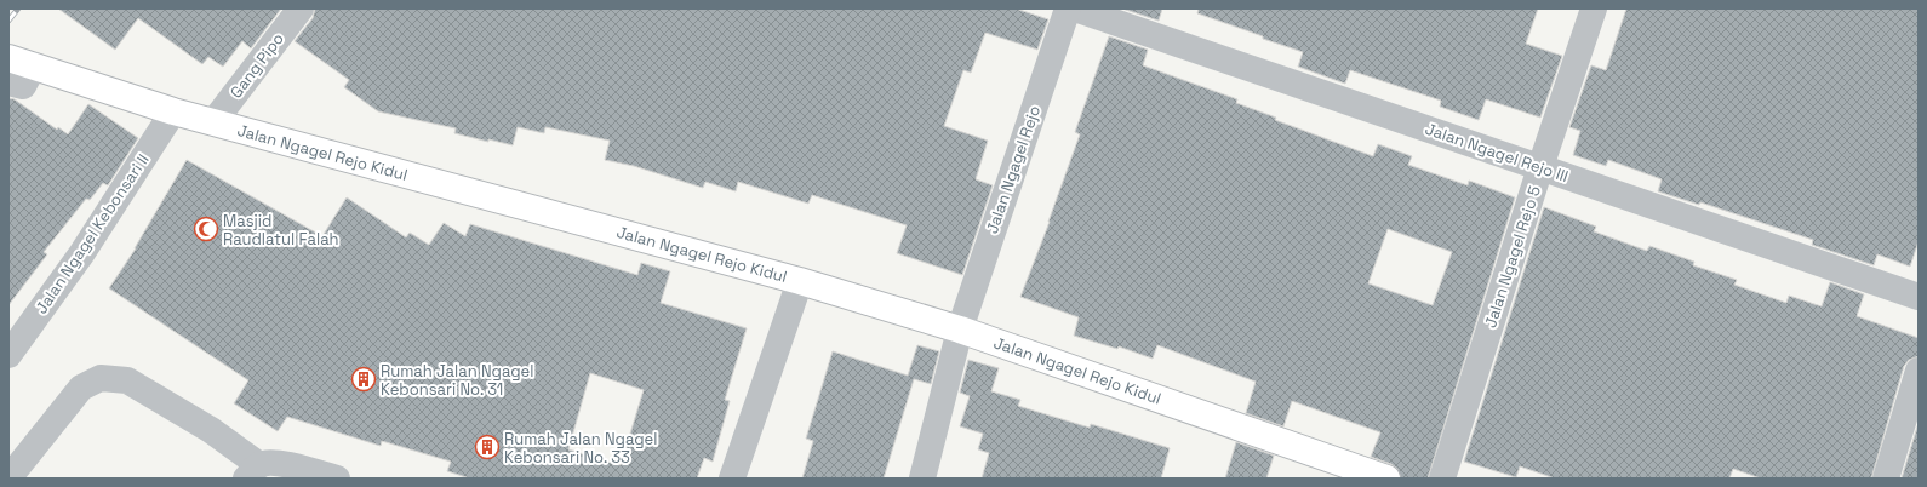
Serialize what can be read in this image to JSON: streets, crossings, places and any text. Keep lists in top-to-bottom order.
{
  "streets": {
    "main road": ["Jalan Ngagel Rejo Kidul"],
    "street": [
      "Gang Pipo",
      "Jalan Ngagel Rejo III",
      "Jalan Ngagel Rejo",
      "Jalan Ngagel Kebonsari II",
      "Jalan Ngagel Rejo 5"
    ]
  },
  "crossings": [
    ["Gang Pipo", "Jalan Ngagel Rejo Kidul"],
    ["Jalan Ngagel Rejo Kidul", "Jalan Ngagel Rejo"],
    ["Jalan Ngagel Rejo Kidul", "Jalan Ngagel Kebonsari II"],
    ["Jalan Ngagel Rejo III", "Jalan Ngagel Rejo 5"]
  ],
  "places": {
    "mosque": ["Masjid Raudlatul Falah"],
    "building": ["Rumah Jalan Ngagel Kebonsari No. 31", "Rumah Jalan Ngagel Kebonsari No. 33"]
  }
}
